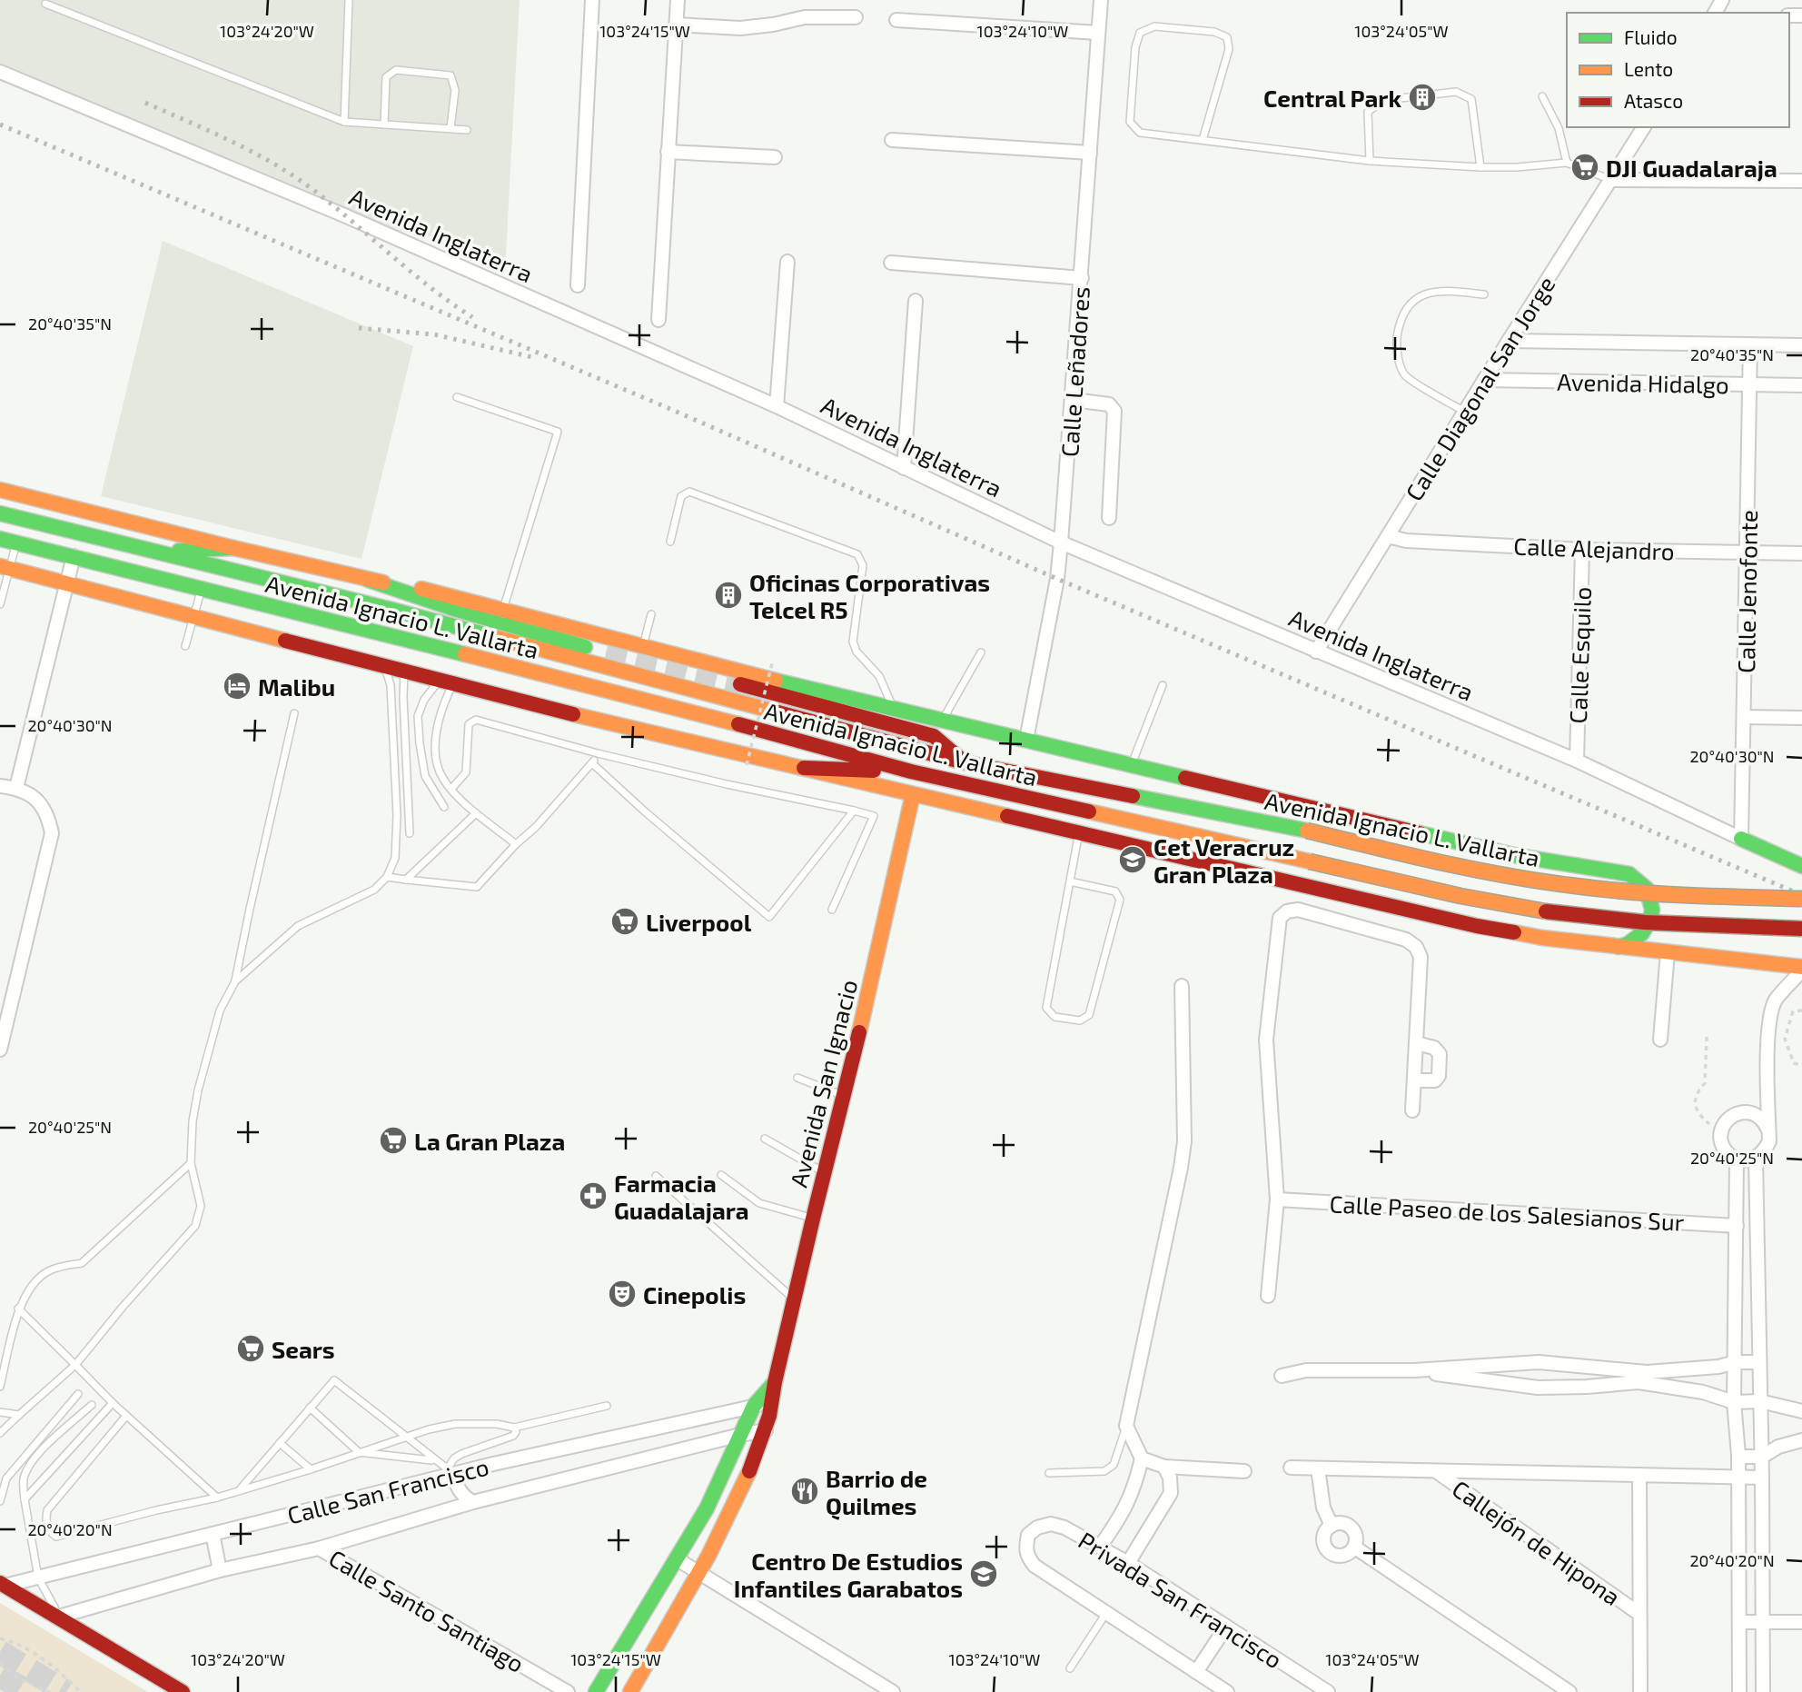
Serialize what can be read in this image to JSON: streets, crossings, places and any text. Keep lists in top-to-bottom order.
{
  "streets": {
    "main road": ["Avenida Inglaterra", "Avenida Ignacio L. Vallarta", "Avenida San Ignacio"],
    "street": [
      "Calle Leñadores",
      "Avenida Hidalgo",
      "Calle Diagonal San Jorge",
      "Calle Alejandro",
      "Calle Jenofonte",
      "Calle Esquilo",
      "Calle Paseo de los Salesianos Sur",
      "Calle San Francisco",
      "Callejón de Hipona",
      "Privada San Francisco",
      "Calle Santo Santiago"
    ]
  },
  "crossings": [
    ["Avenida Inglaterra", "Calle Leñadores"],
    ["Avenida Inglaterra", "Calle Diagonal San Jorge"],
    ["Avenida Inglaterra", "Calle Jenofonte"],
    ["Avenida Inglaterra", "Calle Esquilo"],
    ["Calle Leñadores", "Avenida Ignacio L. Vallarta"],
    ["Avenida Hidalgo", "Calle Diagonal San Jorge"],
    ["Avenida Hidalgo", "Calle Jenofonte"],
    ["Calle Diagonal San Jorge", "Calle Alejandro"],
    ["Calle Alejandro", "Calle Jenofonte"],
    ["Calle Alejandro", "Calle Esquilo"],
    ["Avenida Ignacio L. Vallarta", "Avenida San Ignacio"],
    ["Avenida San Ignacio", "Calle San Francisco"],
    ["Calle San Francisco", "Calle Santo Santiago"]
  ],
  "places": {
    "building": ["Central Park", "Oficinas Corporativas Telcel R5"],
    "supermarket": [
      "DJI Guadalaraja",
      "Liverpool",
      "La Gran Plaza",
      "Sears"
    ],
    "hotel": ["Malibu"],
    "school or university": ["Cet Veracruz Gran Plaza", "Centro De Estudios Infantiles Garabatos"],
    "pharmacy": ["Farmacia Guadalajara"],
    "theatre": ["Cinepolis"],
    "restaurant": ["Barrio de Quilmes"]
  },
  "legend": ["Fluido", "Lento", "Atasco"],
  "coordinates": [
    "103°24'20\"W",
    "103°24'15\"W",
    "103°24'10\"W",
    "103°24'05\"W",
    "20°40'35\"N",
    "20°40'30\"N",
    "20°40'25\"N",
    "20°40'20\"N"
  ]
}
